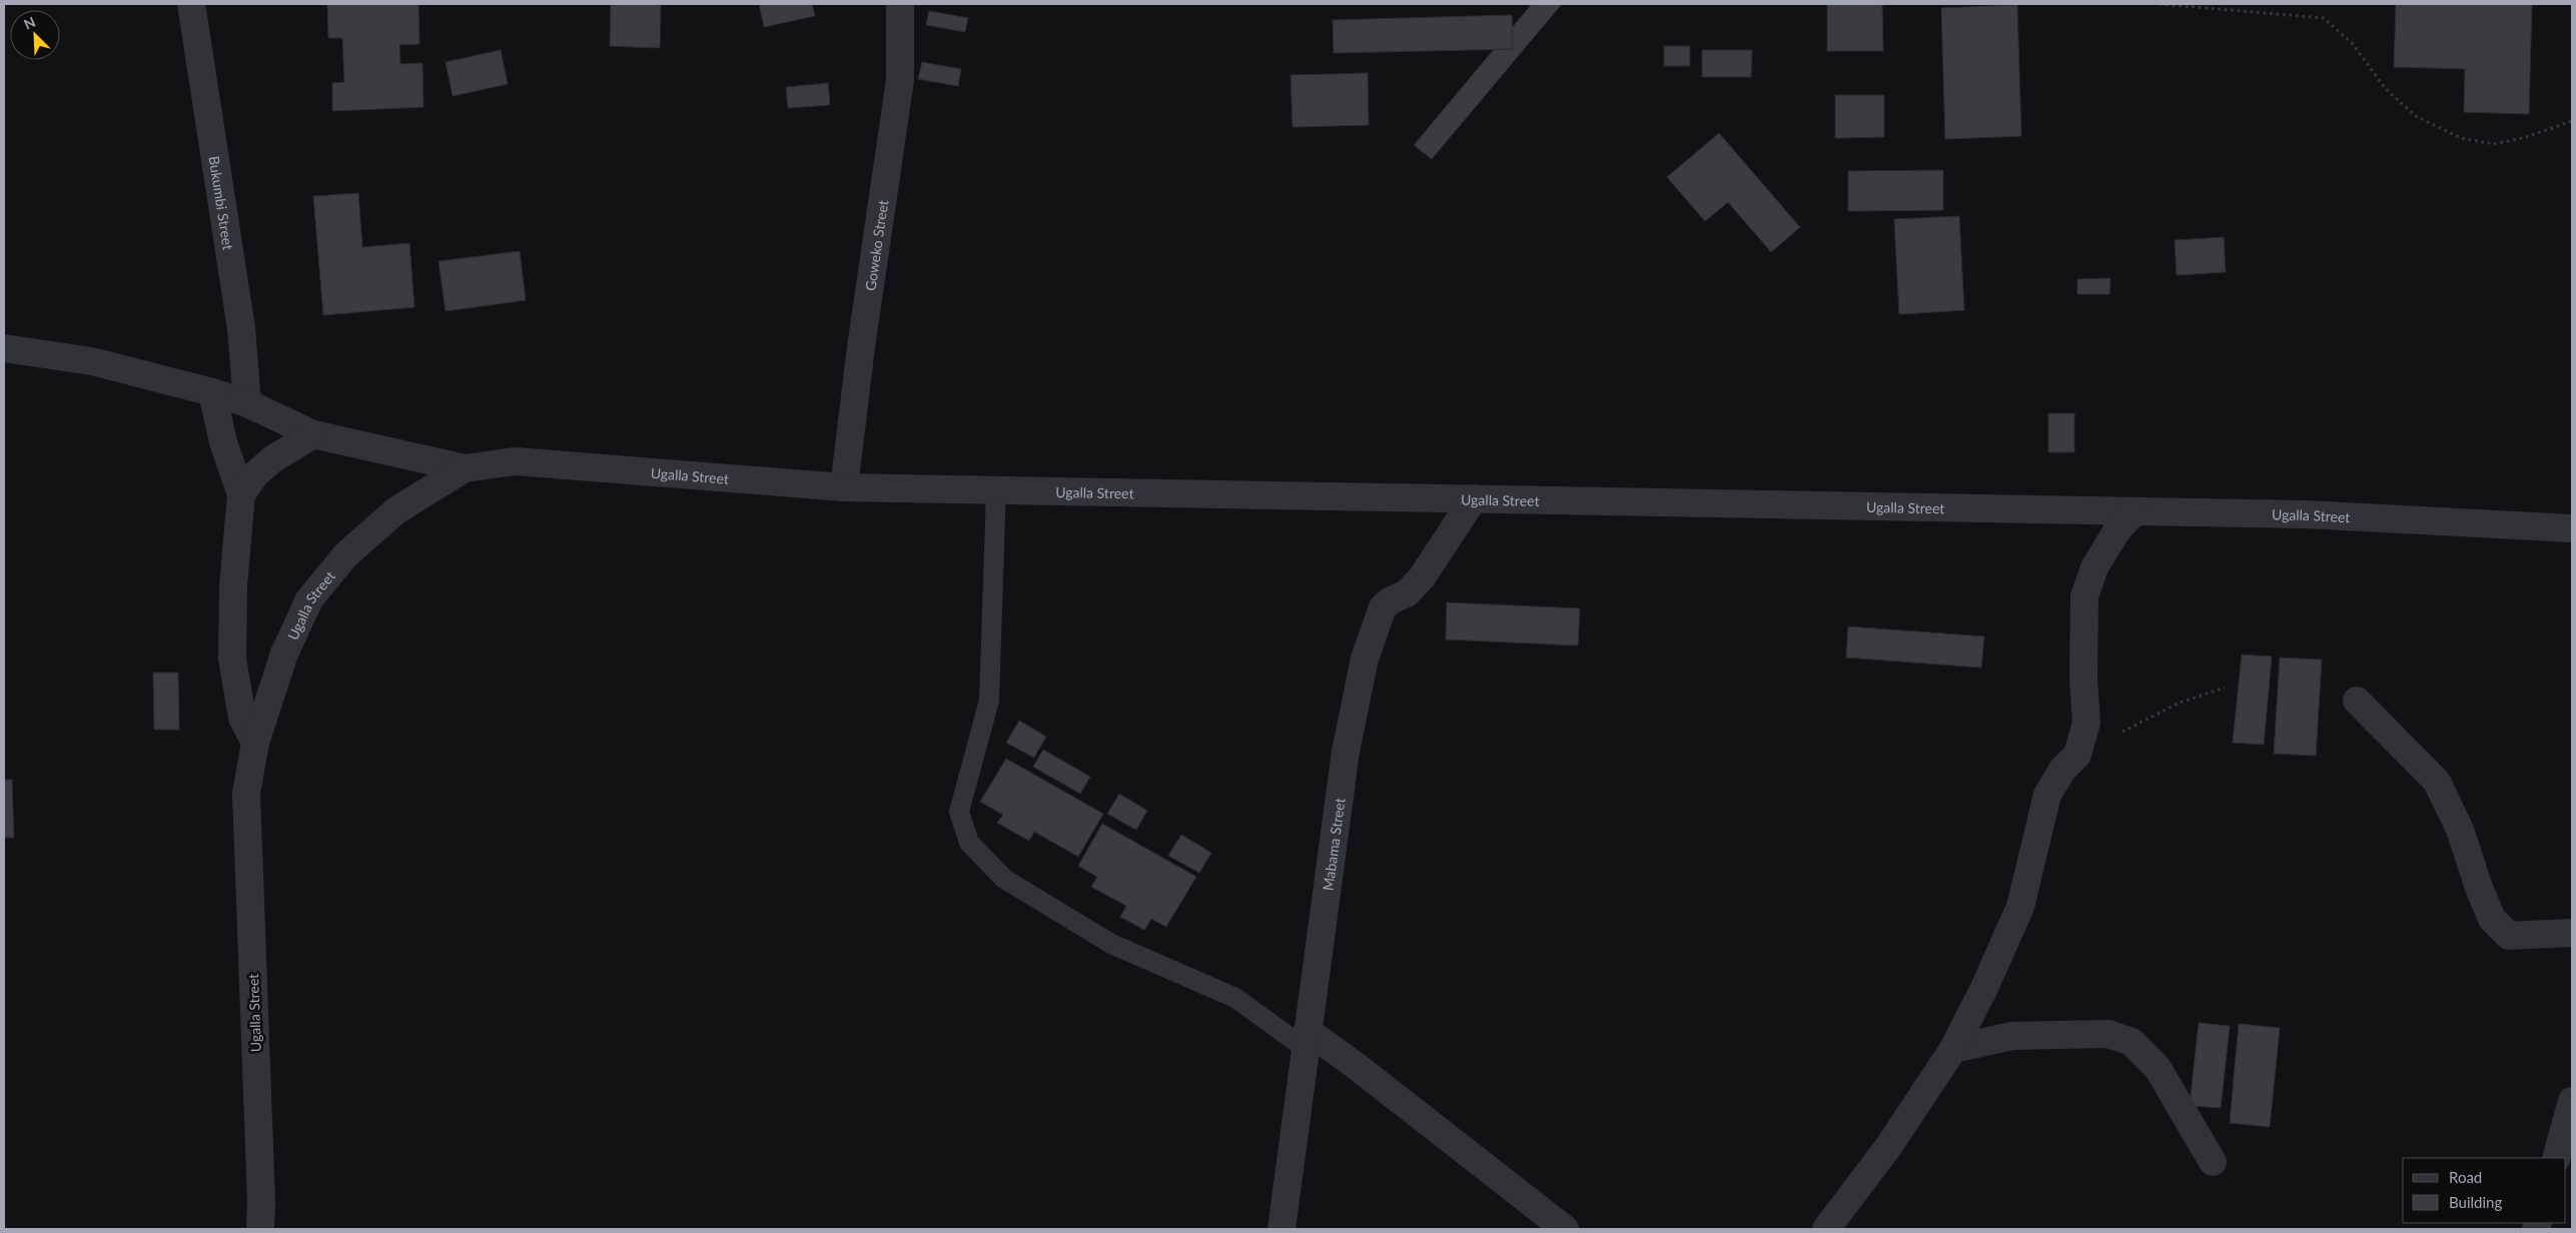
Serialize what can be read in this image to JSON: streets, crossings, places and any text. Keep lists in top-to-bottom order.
{
  "streets": {
    "street": [
      "Bukumbi Street",
      "Goweko Street",
      "Ugalla Street",
      "Mabama Street"
    ]
  },
  "crossings": [
    ["Goweko Street", "Ugalla Street"],
    ["Ugalla Street", "Mabama Street"]
  ],
  "legend": ["Road", "Building"],
  "north": "top left"
}
